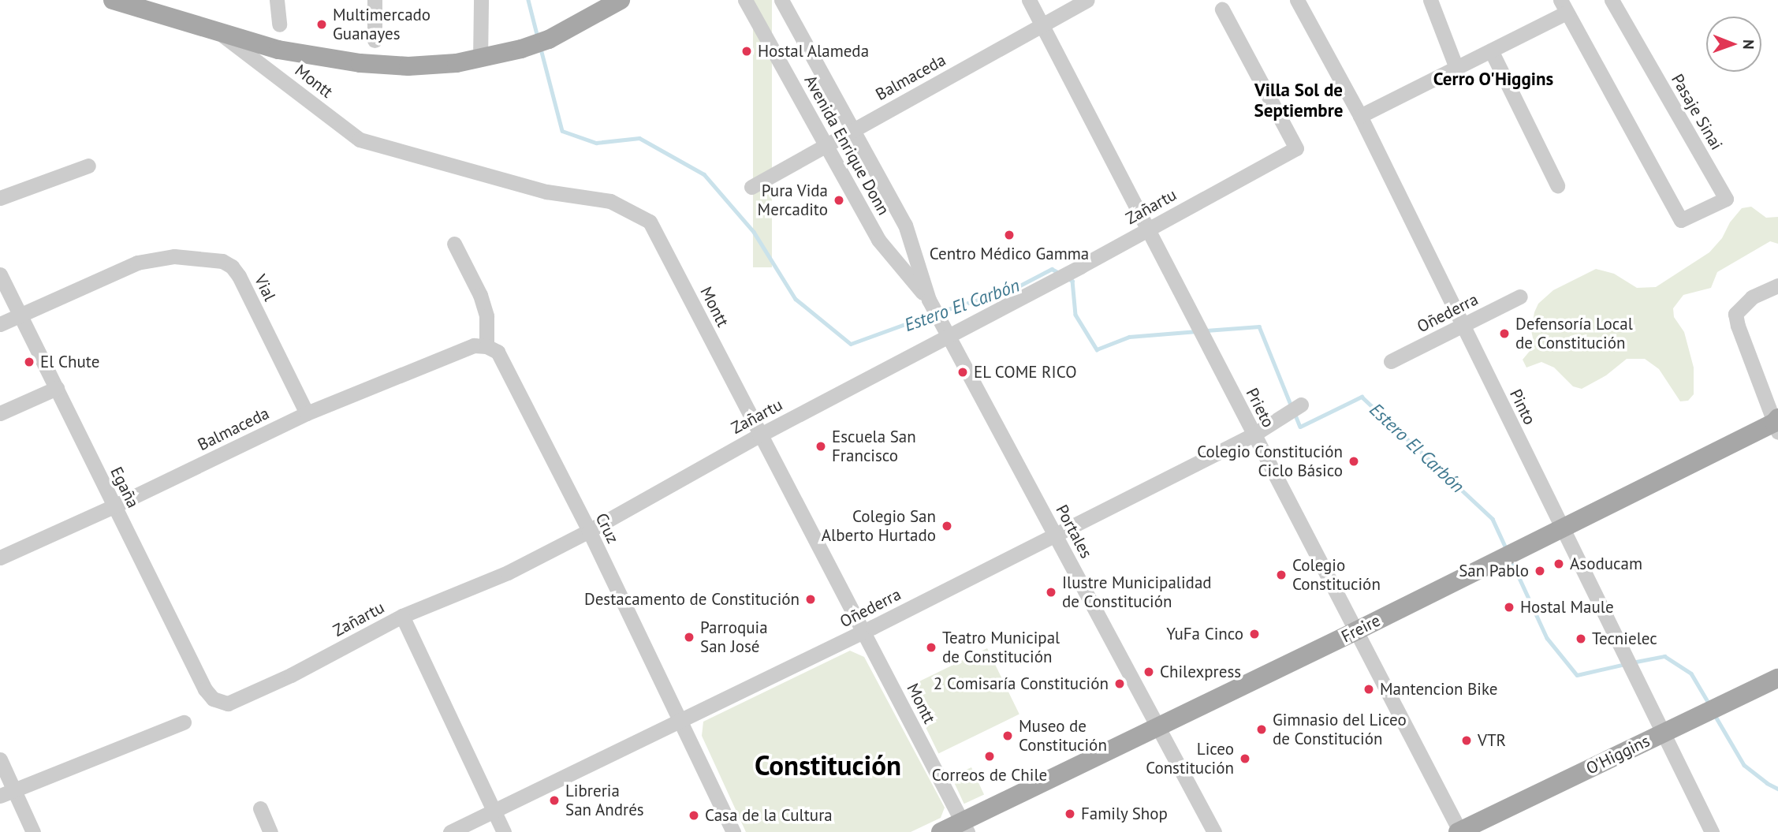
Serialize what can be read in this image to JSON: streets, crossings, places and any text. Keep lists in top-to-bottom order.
{
  "streets": {
    "main road": ["Freire", "O'Higgins"],
    "street": [
      "Balmaceda",
      "Montt",
      "Pasaje Sinai",
      "Avenida Enrique Donn",
      "Zañartu",
      "Vial",
      "Oñederra",
      "Pinto",
      "Prieto",
      "Egaña",
      "Cruz",
      "Portales"
    ]
  },
  "crossings": [
    ["Balmaceda", "Avenida Enrique Donn"],
    ["Balmaceda", "Vial"],
    ["Balmaceda", "Prieto"],
    ["Balmaceda", "Egaña"],
    ["Balmaceda", "Cruz"],
    ["Montt", "Zañartu"],
    ["Montt", "Oñederra"],
    ["Montt", "Freire"],
    ["Avenida Enrique Donn", "Zañartu"],
    ["Avenida Enrique Donn", "Portales"],
    ["Zañartu", "Prieto"],
    ["Zañartu", "Egaña"],
    ["Zañartu", "Cruz"],
    ["Zañartu", "Portales"],
    ["Vial", "Egaña"],
    ["Oñederra", "Pinto"],
    ["Oñederra", "Prieto"],
    ["Oñederra", "Cruz"],
    ["Oñederra", "Portales"],
    ["Pinto", "Freire"],
    ["Pinto", "O'Higgins"],
    ["Prieto", "Freire"],
    ["Prieto", "O'Higgins"],
    ["Portales", "Freire"]
  ],
  "districts": ["Cerro O'Higgins", "Villa Sol de Septiembre", "Constitución"],
  "water": ["Estero El Carbón"],
  "places": [
    "Multimercado Guanayes",
    "Hostal Alameda",
    "Pura Vida Mercadito",
    "Centro Médico Gamma",
    "Defensoría Local de Constitución",
    "El Chute",
    "EL COME RICO",
    "Escuela San Francisco",
    "Colegio Constitución Ciclo Básico",
    "Colegio San Alberto Hurtado",
    "Asoducam",
    "San Pablo",
    "Colegio Constitución",
    "Ilustre Municipalidad de Constitución",
    "Destacamento de Constitución",
    "Hostal Maule",
    "YuFa Cinco",
    "Parroquia San José",
    "Tecnielec",
    "Teatro Municipal de Constitución",
    "Chilexpress",
    "2 Comisaría Constitución",
    "Mantencion Bike",
    "Gimnasio del Liceo de Constitución",
    "Museo de Constitución",
    "VTR",
    "Correos de Chile",
    "Liceo Constitución",
    "Libreria San Andrés",
    "Family Shop",
    "Casa de la Cultura"
  ],
  "north": "right"
}
